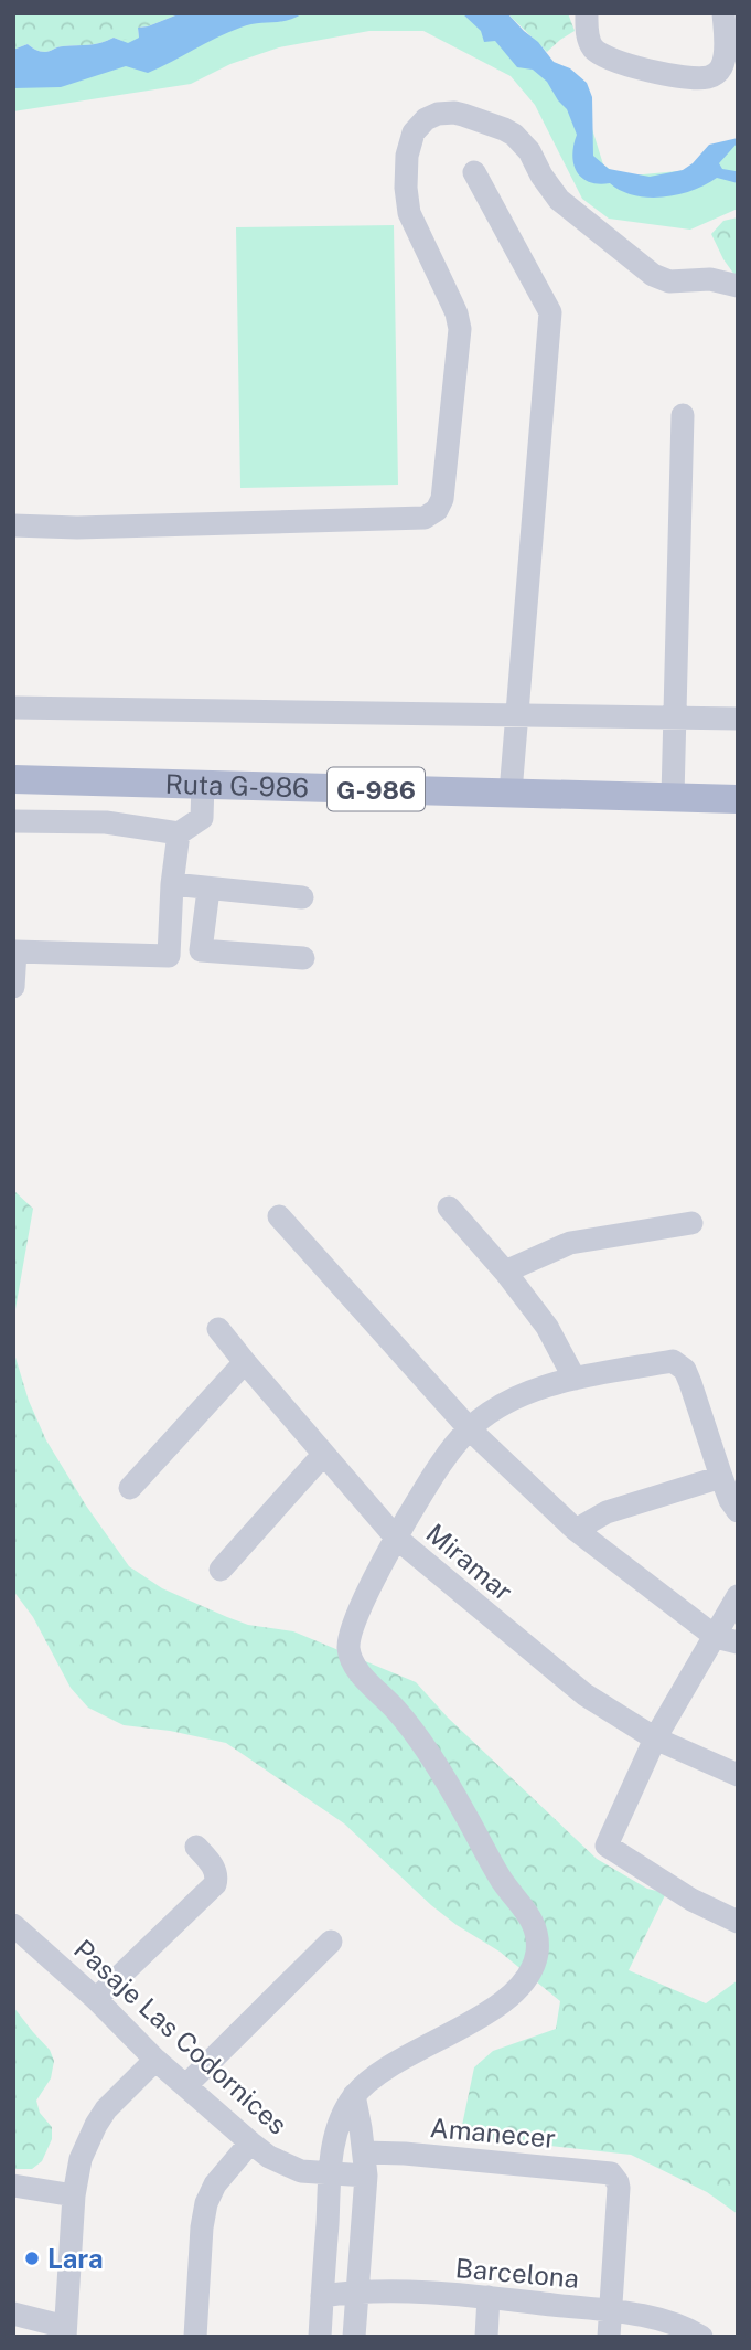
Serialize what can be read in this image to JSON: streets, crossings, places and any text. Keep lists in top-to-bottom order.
{
  "streets": {
    "main road": ["Ruta G-986", "G-986"],
    "street": [
      "Miramar",
      "Pasaje Las Codornices",
      "Amanecer",
      "Barcelona"
    ]
  },
  "crossings": [
    ["Amanecer", "Barcelona"]
  ],
  "places": ["Lara"]
}
